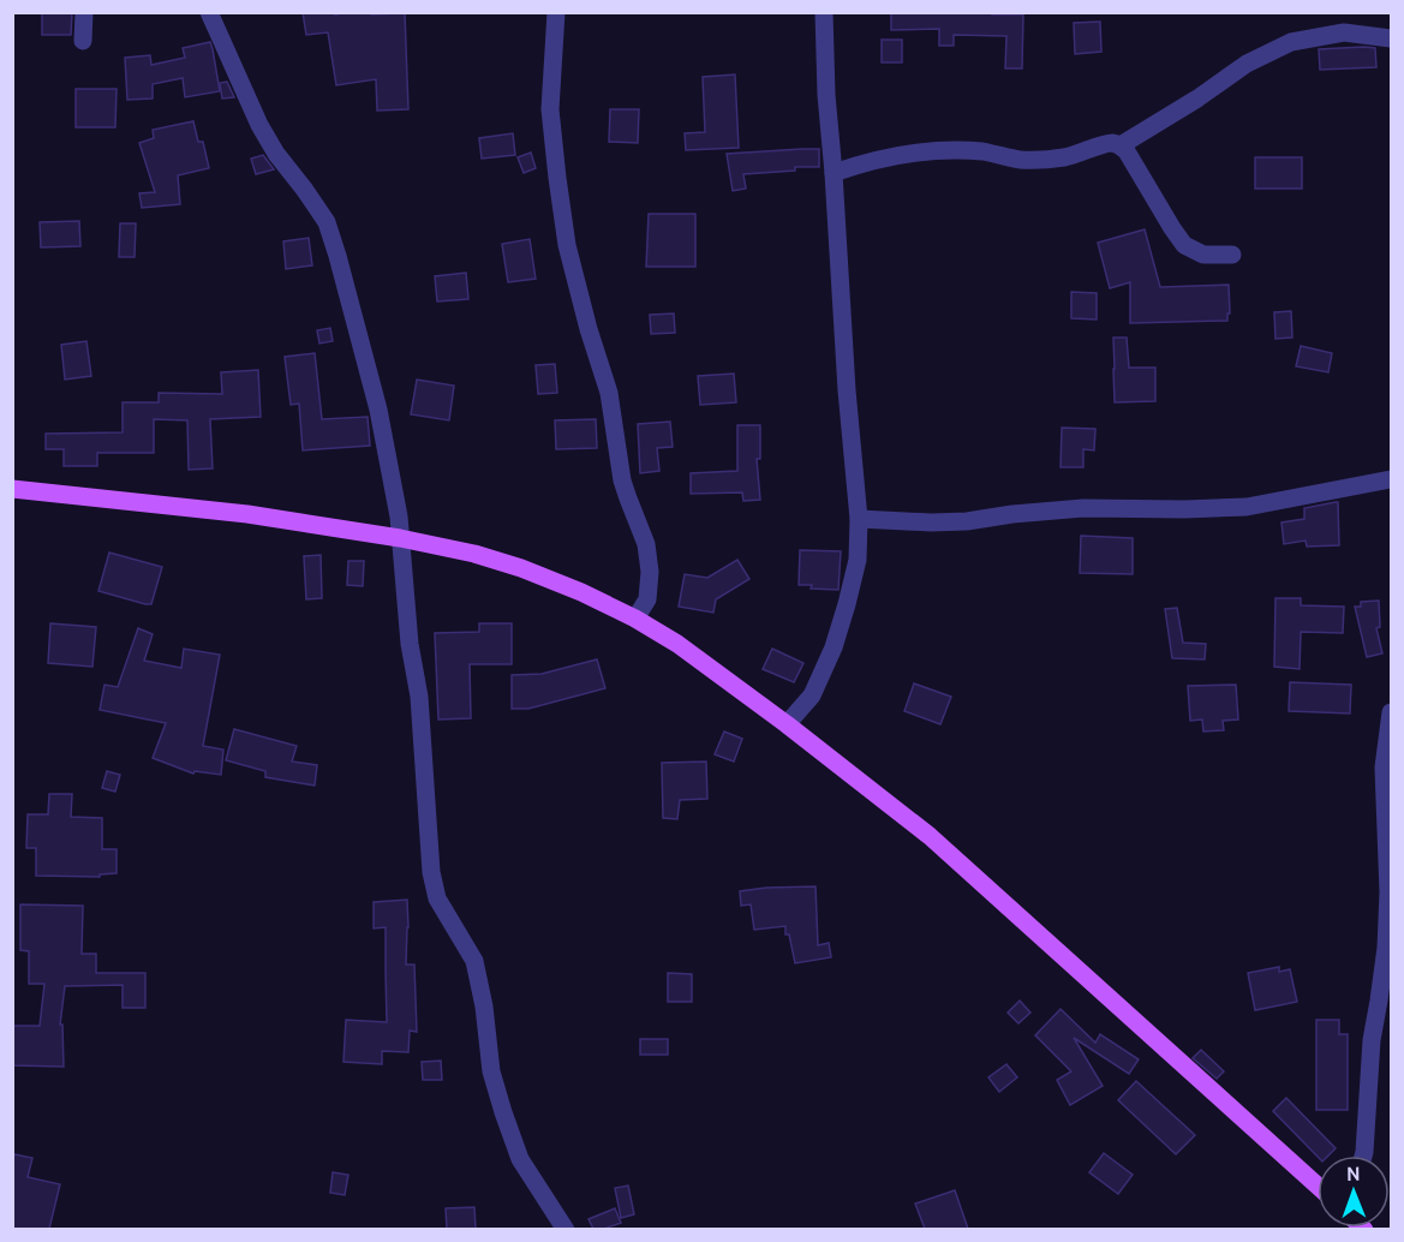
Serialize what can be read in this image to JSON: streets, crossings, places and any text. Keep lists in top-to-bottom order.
{
  "north": "top"
}
